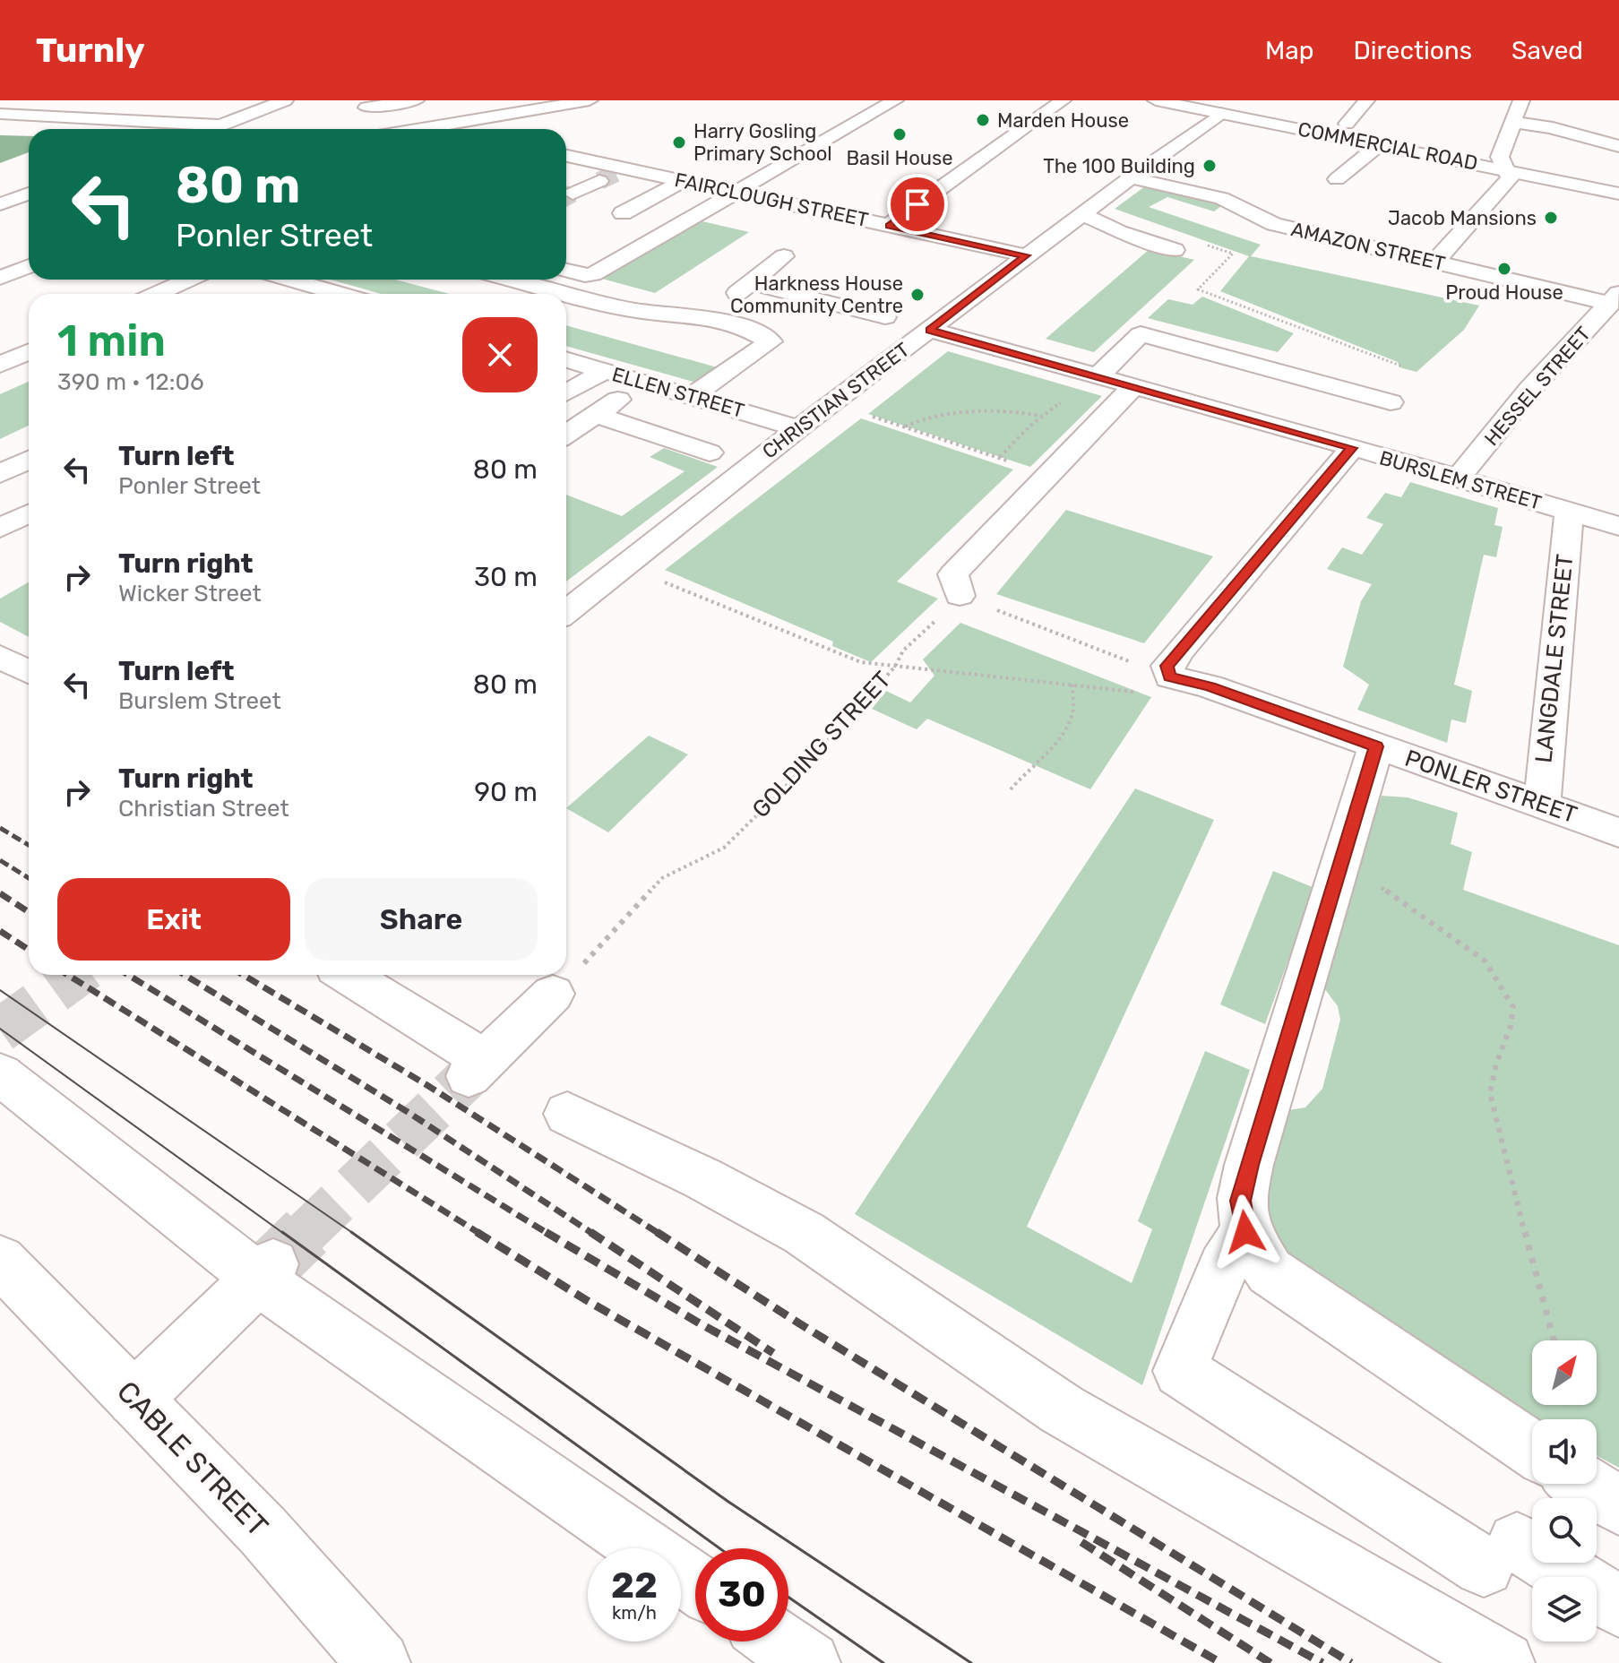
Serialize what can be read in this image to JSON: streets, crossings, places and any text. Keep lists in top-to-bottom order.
{
  "streets": {
    "main road": [
      "COMMERCIAL ROAD",
      "FAIRCLOUGH STREET",
      "AMAZON STREET",
      "HESSEL STREET",
      "ELLEN STREET",
      "CHRISTIAN STREET",
      "BURSLEM STREET",
      "LANGDALE STREET",
      "PONLER STREET",
      "CABLE STREET"
    ],
    "path": ["GOLDING STREET"]
  },
  "crossings": [
    ["COMMERCIAL ROAD", "CHRISTIAN STREET"],
    ["FAIRCLOUGH STREET", "CHRISTIAN STREET"],
    ["AMAZON STREET", "HESSEL STREET"],
    ["AMAZON STREET", "CHRISTIAN STREET"],
    ["HESSEL STREET", "BURSLEM STREET"],
    ["ELLEN STREET", "CHRISTIAN STREET"],
    ["CHRISTIAN STREET", "BURSLEM STREET"],
    ["BURSLEM STREET", "LANGDALE STREET"],
    ["LANGDALE STREET", "PONLER STREET"]
  ],
  "places": [
    "Marden House",
    "Basil House",
    "Harry Gosling Primary School",
    "The 100 Building",
    "Jacob Mansions",
    "Proud House",
    "Harkness House Community Centre"
  ],
  "north": "top right",
  "page": {
    "header": "Turnly",
    "nav": ["Map", "Directions", "Saved"],
    "turn": ["80 m", "Ponler Street"],
    "heading": ["1 min", "390 m · 12:06"],
    "list": [
      {
        "name": "Turn left",
        "note": "Ponler Street",
        "value": "80 m"
      },
      {
        "name": "Turn right",
        "note": "Wicker Street",
        "value": "30 m"
      },
      {
        "name": "Turn left",
        "note": "Burslem Street",
        "value": "80 m"
      },
      {
        "name": "Turn right",
        "note": "Christian Street",
        "value": "90 m"
      }
    ],
    "buttons": ["Exit", "Share"],
    "speed": "22 km/h",
    "limit": "30"
  }
}
